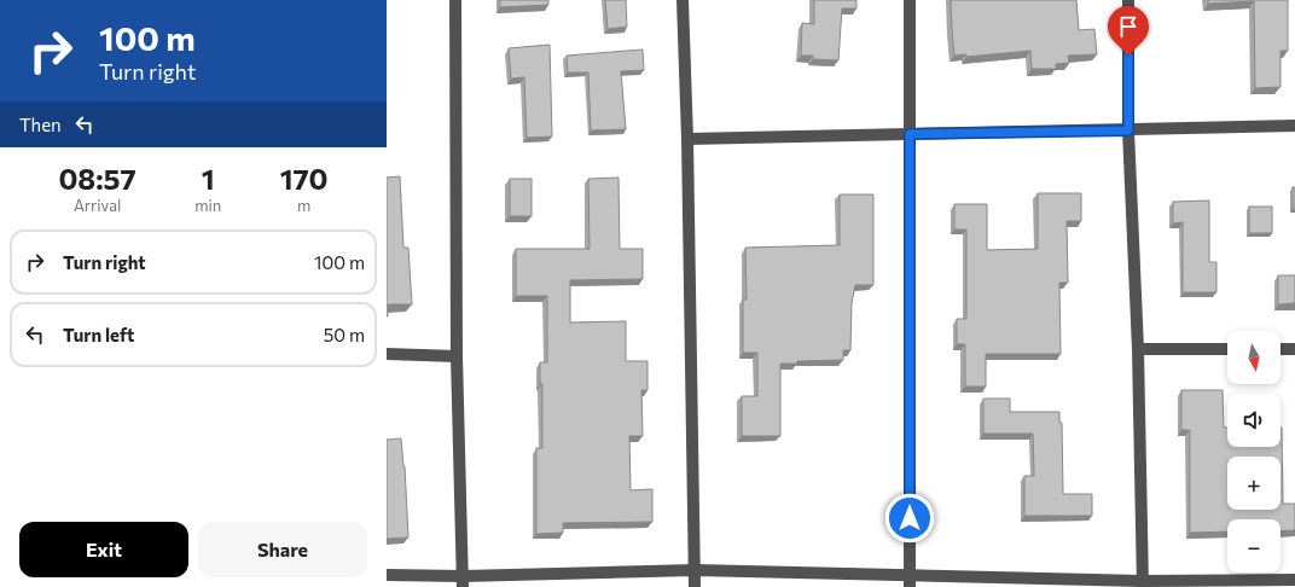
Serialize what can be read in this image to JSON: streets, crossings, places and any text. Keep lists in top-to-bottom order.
{
  "north": "bottom",
  "page": {
    "turn": ["100 m", "Turn right"],
    "then": "Then",
    "eta": [
      "08:57",
      "Arrival",
      "1",
      "min",
      "170",
      "m"
    ],
    "list": [
      {
        "name": "Turn right",
        "value": "100 m"
      },
      {
        "name": "Turn left",
        "value": "50 m"
      }
    ],
    "map_buttons": ["+", "−"],
    "buttons": ["Exit", "Share"]
  }
}
